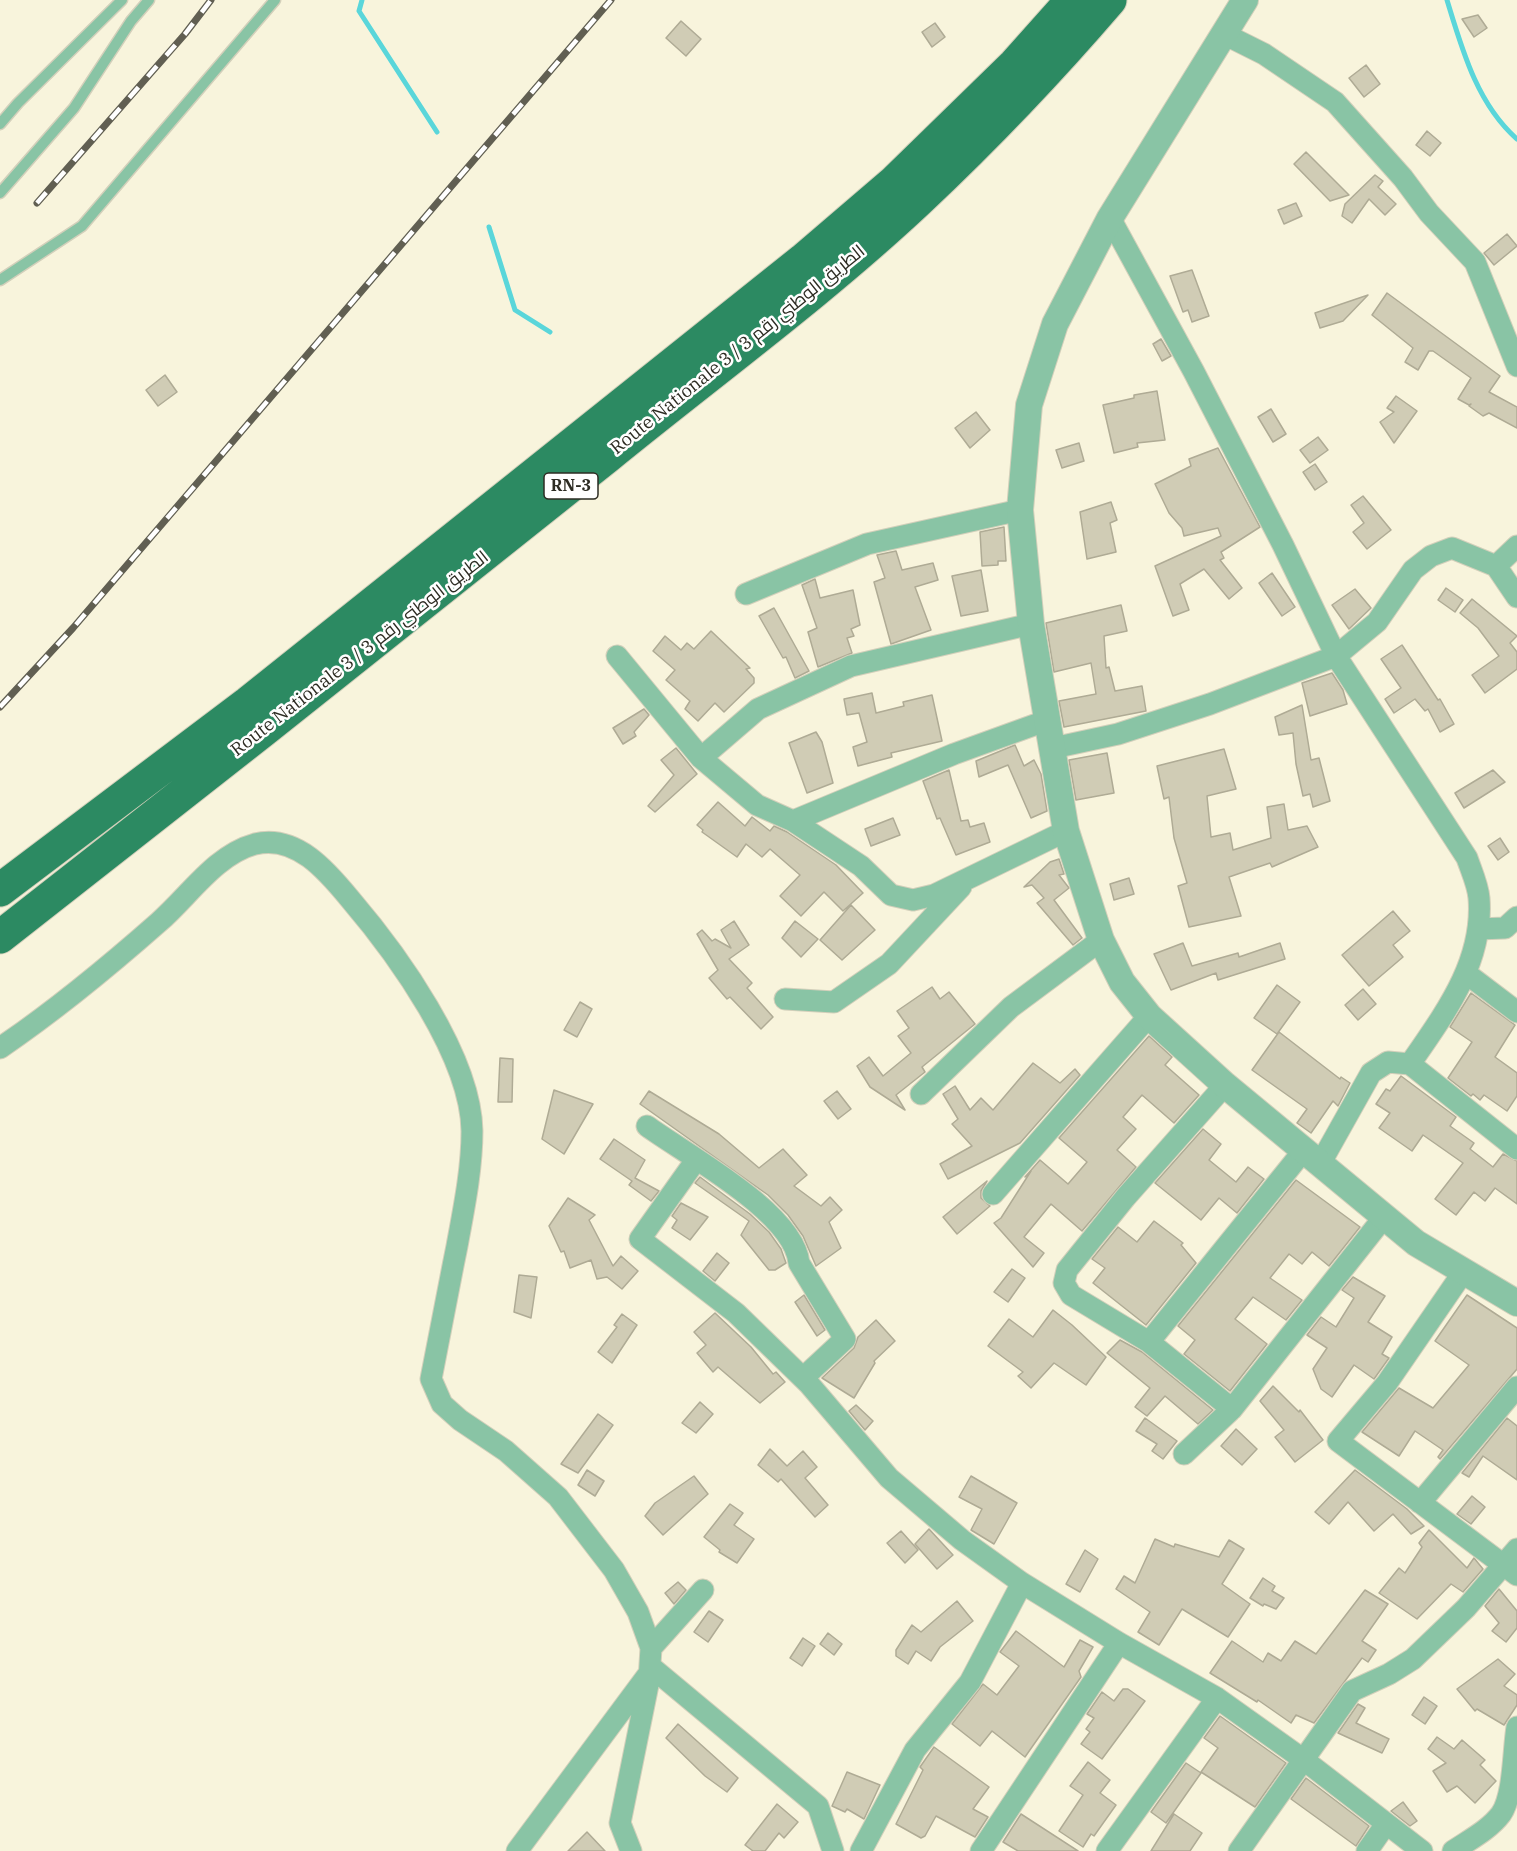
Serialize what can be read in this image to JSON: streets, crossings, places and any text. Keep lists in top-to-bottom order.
{
  "streets": {
    "highway": ["Route Nationale 3 / الطريق الوطني رقم 3", "RN-3"]
  }
}
